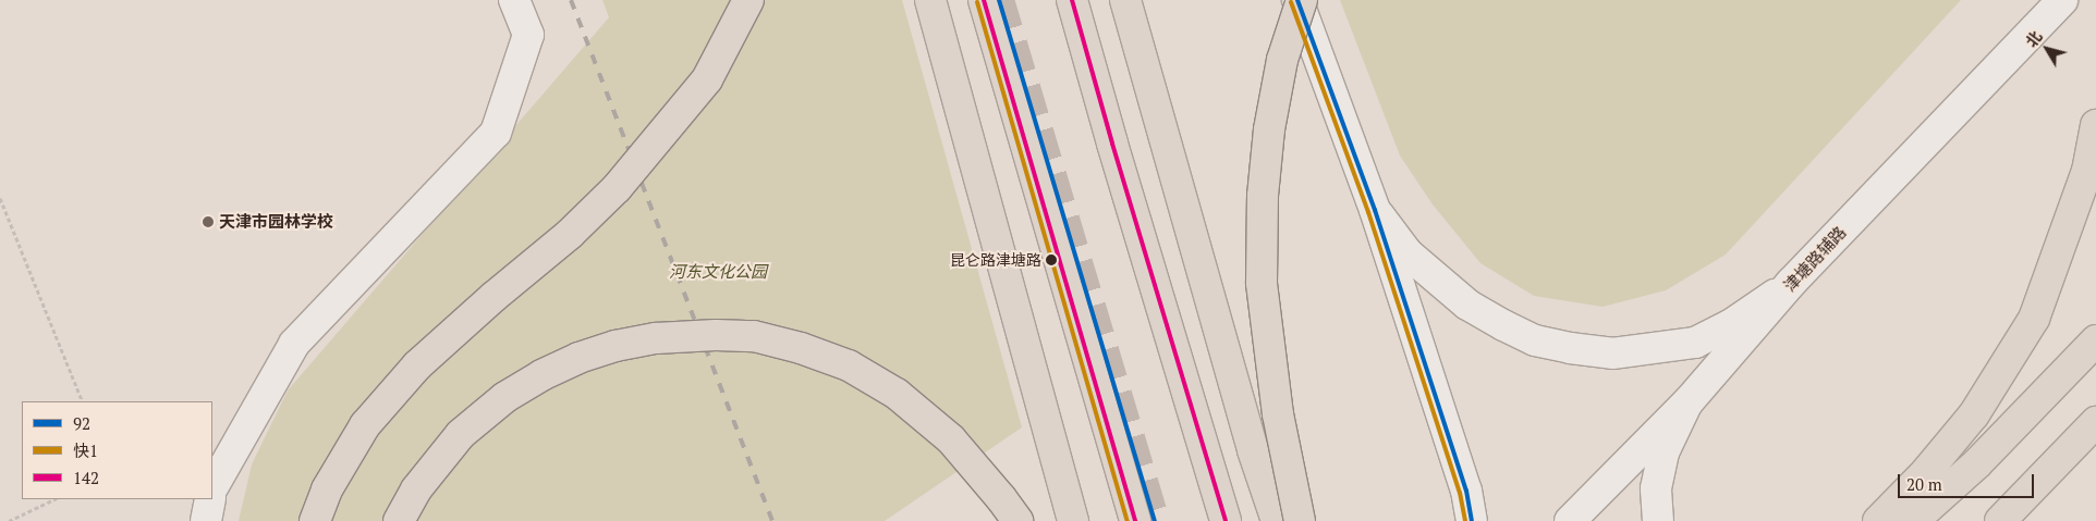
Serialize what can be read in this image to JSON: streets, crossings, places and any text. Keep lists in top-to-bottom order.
{
  "streets": {
    "street": ["津塘路辅路"]
  },
  "parks": ["河东文化公园"],
  "places": ["天津市园林学校", "昆仑路津塘路"],
  "lines": ["transit line 92", "transit line 142", "transit line 快1"],
  "legend": ["92", "快1", "142"],
  "scale_bar": "20 m",
  "north": "top left"
}
